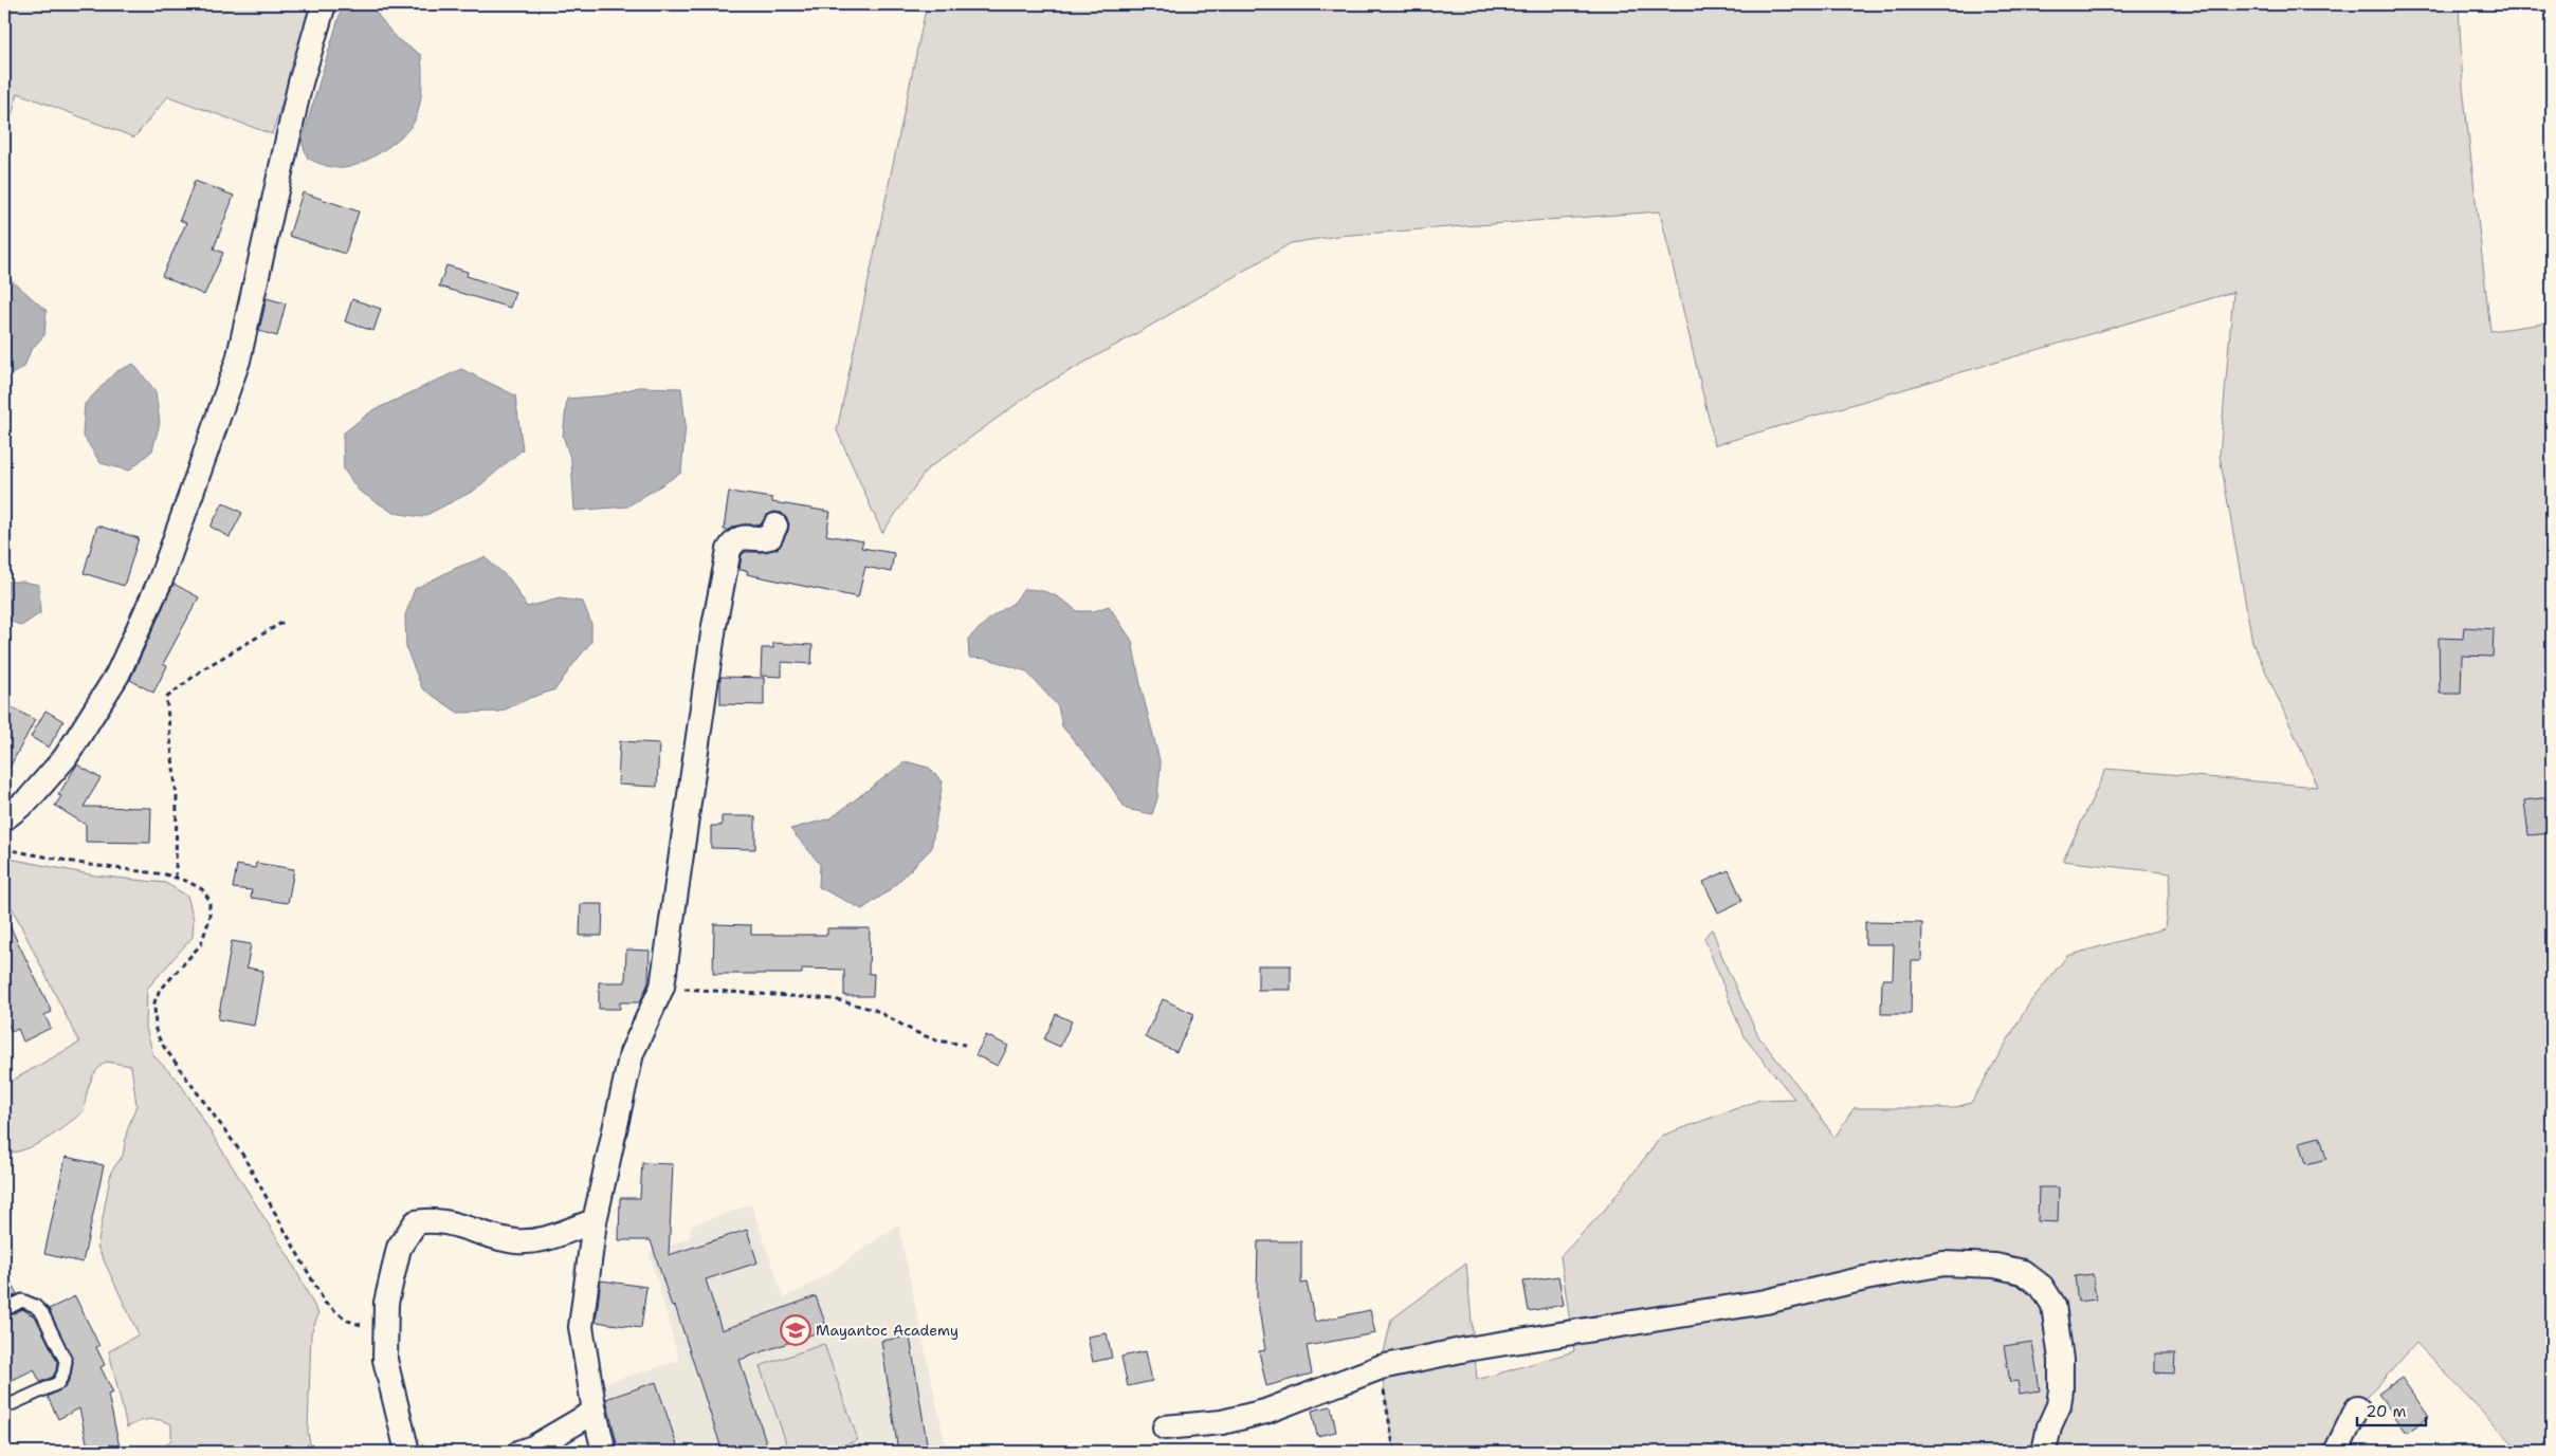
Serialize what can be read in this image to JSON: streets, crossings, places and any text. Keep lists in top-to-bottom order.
{
  "places": {
    "school or university": ["Mayantoc Academy"]
  },
  "scale_bar": "20 m"
}
